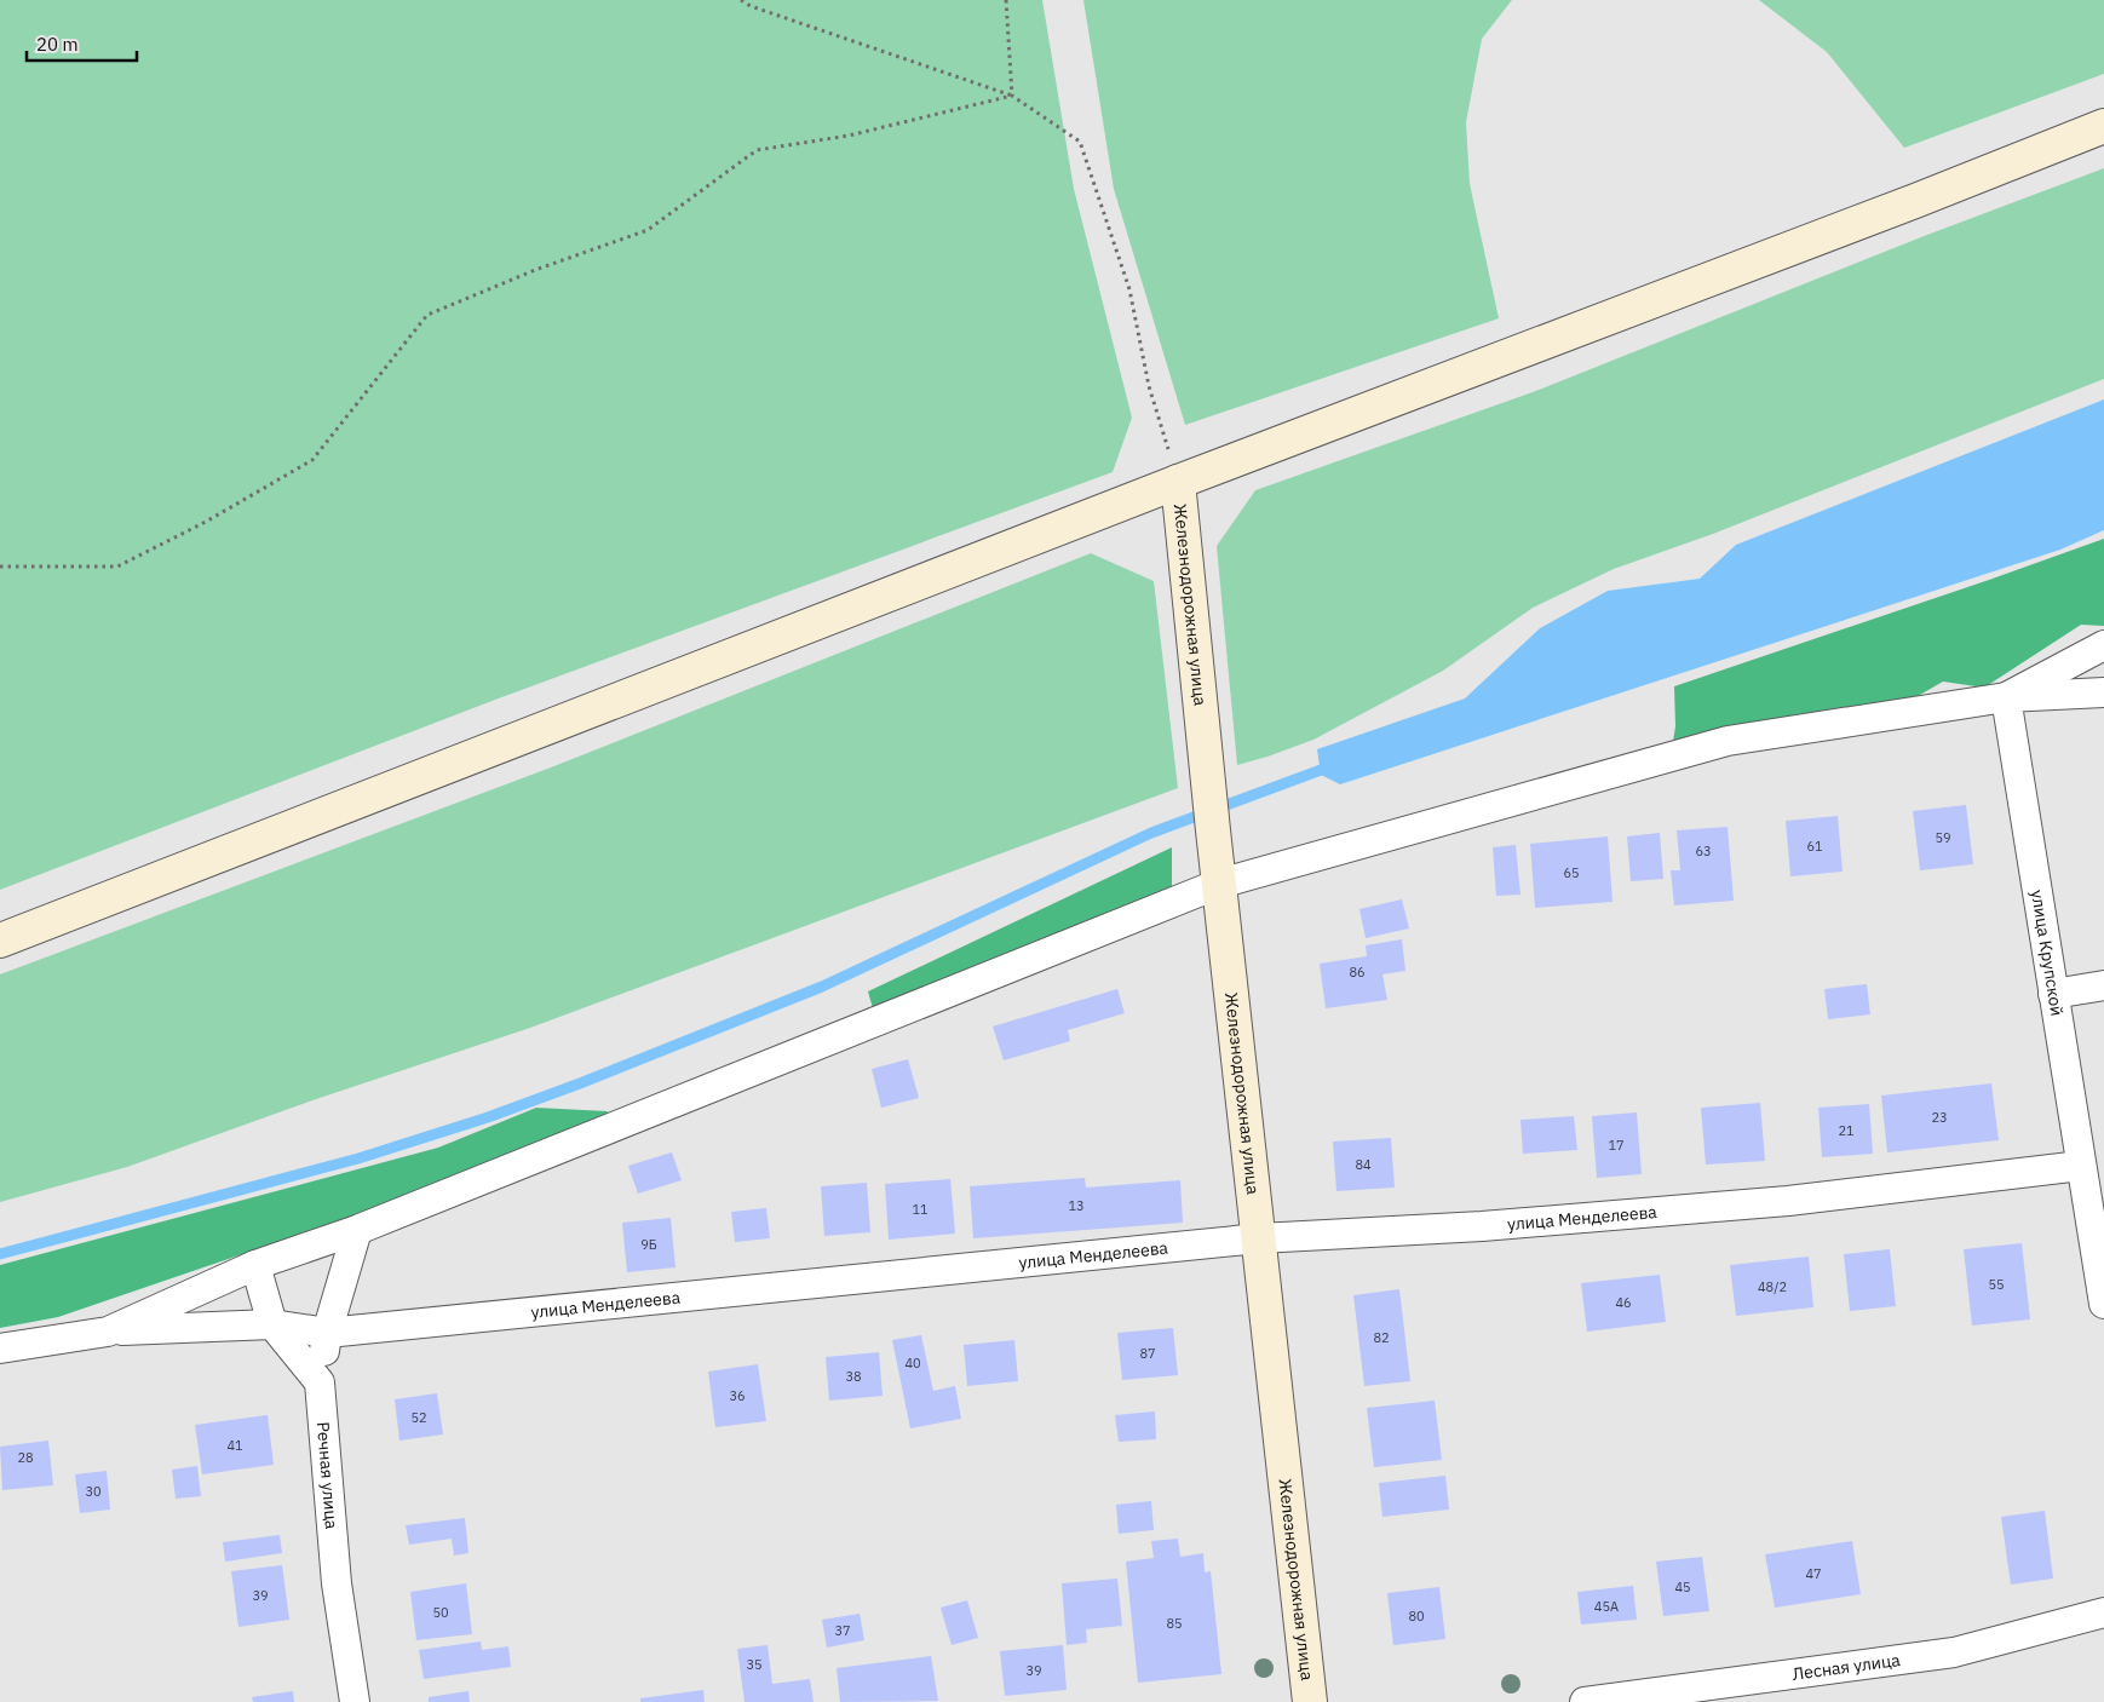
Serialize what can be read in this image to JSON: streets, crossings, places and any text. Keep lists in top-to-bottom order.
{
  "streets": {
    "main road": ["Железнодорожная улица"],
    "street": [
      "улица Крупской",
      "улица Менделеева",
      "Речная улица",
      "Лесная улица"
    ]
  },
  "crossings": [
    ["Железнодорожная улица", "улица Менделеева"],
    ["улица Крупской", "улица Менделеева"],
    ["улица Менделеева", "Речная улица"]
  ],
  "house_numbers": [
    "59",
    "61",
    "63",
    "65",
    "86",
    "23",
    "21",
    "17",
    "84",
    "13",
    "11",
    "9Б",
    "55",
    "48/2",
    "46",
    "82",
    "87",
    "40",
    "38",
    "36",
    "52",
    "41",
    "28",
    "30",
    "47",
    "45",
    "39",
    "45А",
    "50",
    "80",
    "85",
    "37",
    "35",
    "39"
  ],
  "scale_bar": "20 m"
}
